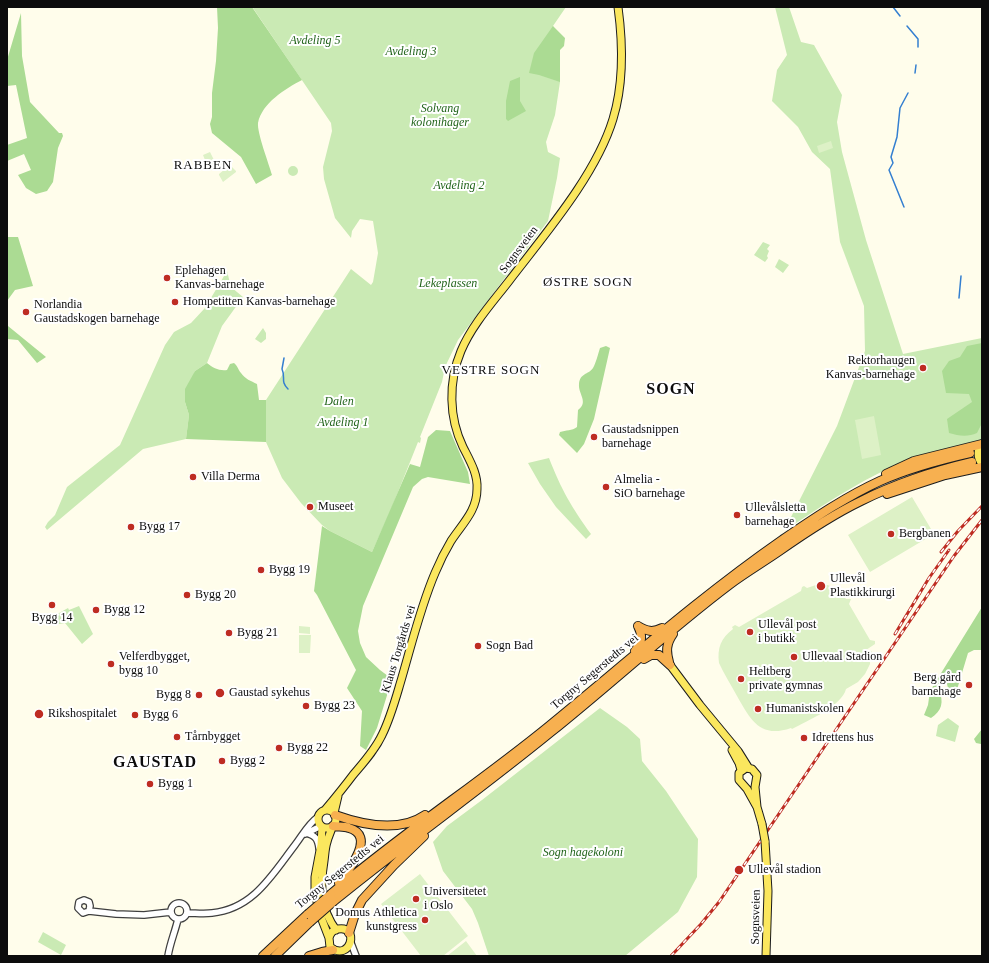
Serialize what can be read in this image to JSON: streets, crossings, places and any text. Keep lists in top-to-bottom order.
{
  "streets": {
    "highway": ["Torgny Segerstedts vei"],
    "main road": ["Sognsveien", "Klaus Torgårds vei"]
  },
  "crossings": [
    ["Sognsveien", "Klaus Torgårds vei"]
  ],
  "districts": [
    "RABBEN",
    "ØSTRE SOGN",
    "VESTRE SOGN",
    "SOGN",
    "GAUSTAD"
  ],
  "parks": [
    "Avdeling 5",
    "Avdeling 3",
    "Solvang kolonihager",
    "Avdeling 2",
    "Lekeplassen",
    "Dalen",
    "Avdeling 1",
    "Sogn hagekoloni"
  ],
  "places": [
    "Eplehagen Kanvas-barnehage",
    "Hompetitten Kanvas-barnehage",
    "Norlandia Gaustadskogen barnehage",
    "Rektorhaugen Kanvas-barnehage",
    "Gaustadsnippen barnehage",
    "Villa Derma",
    "Almelia - SiO barnehage",
    "Museet",
    "Ullevålsletta barnehage",
    "Bygg 17",
    "Bergbanen",
    "Bygg 19",
    "Ullevål Plastikkirurgi",
    "Bygg 20",
    "Bygg 14",
    "Bygg 12",
    "Ullevål post i butikk",
    "Bygg 21",
    "Sogn Bad",
    "Ullevaal Stadion",
    "Velferdbygget, bygg 10",
    "Heltberg private gymnas",
    "Berg gård barnehage",
    "Gaustad sykehus",
    "Bygg 8",
    "Bygg 23",
    "Humanistskolen",
    "Rikshospitalet",
    "Bygg 6",
    "Tårnbygget",
    "Idrettens hus",
    "Bygg 22",
    "Bygg 2",
    "Bygg 1",
    "Ullevål stadion",
    "Universitetet i Oslo",
    "Domus Athletica kunstgress"
  ]
}
